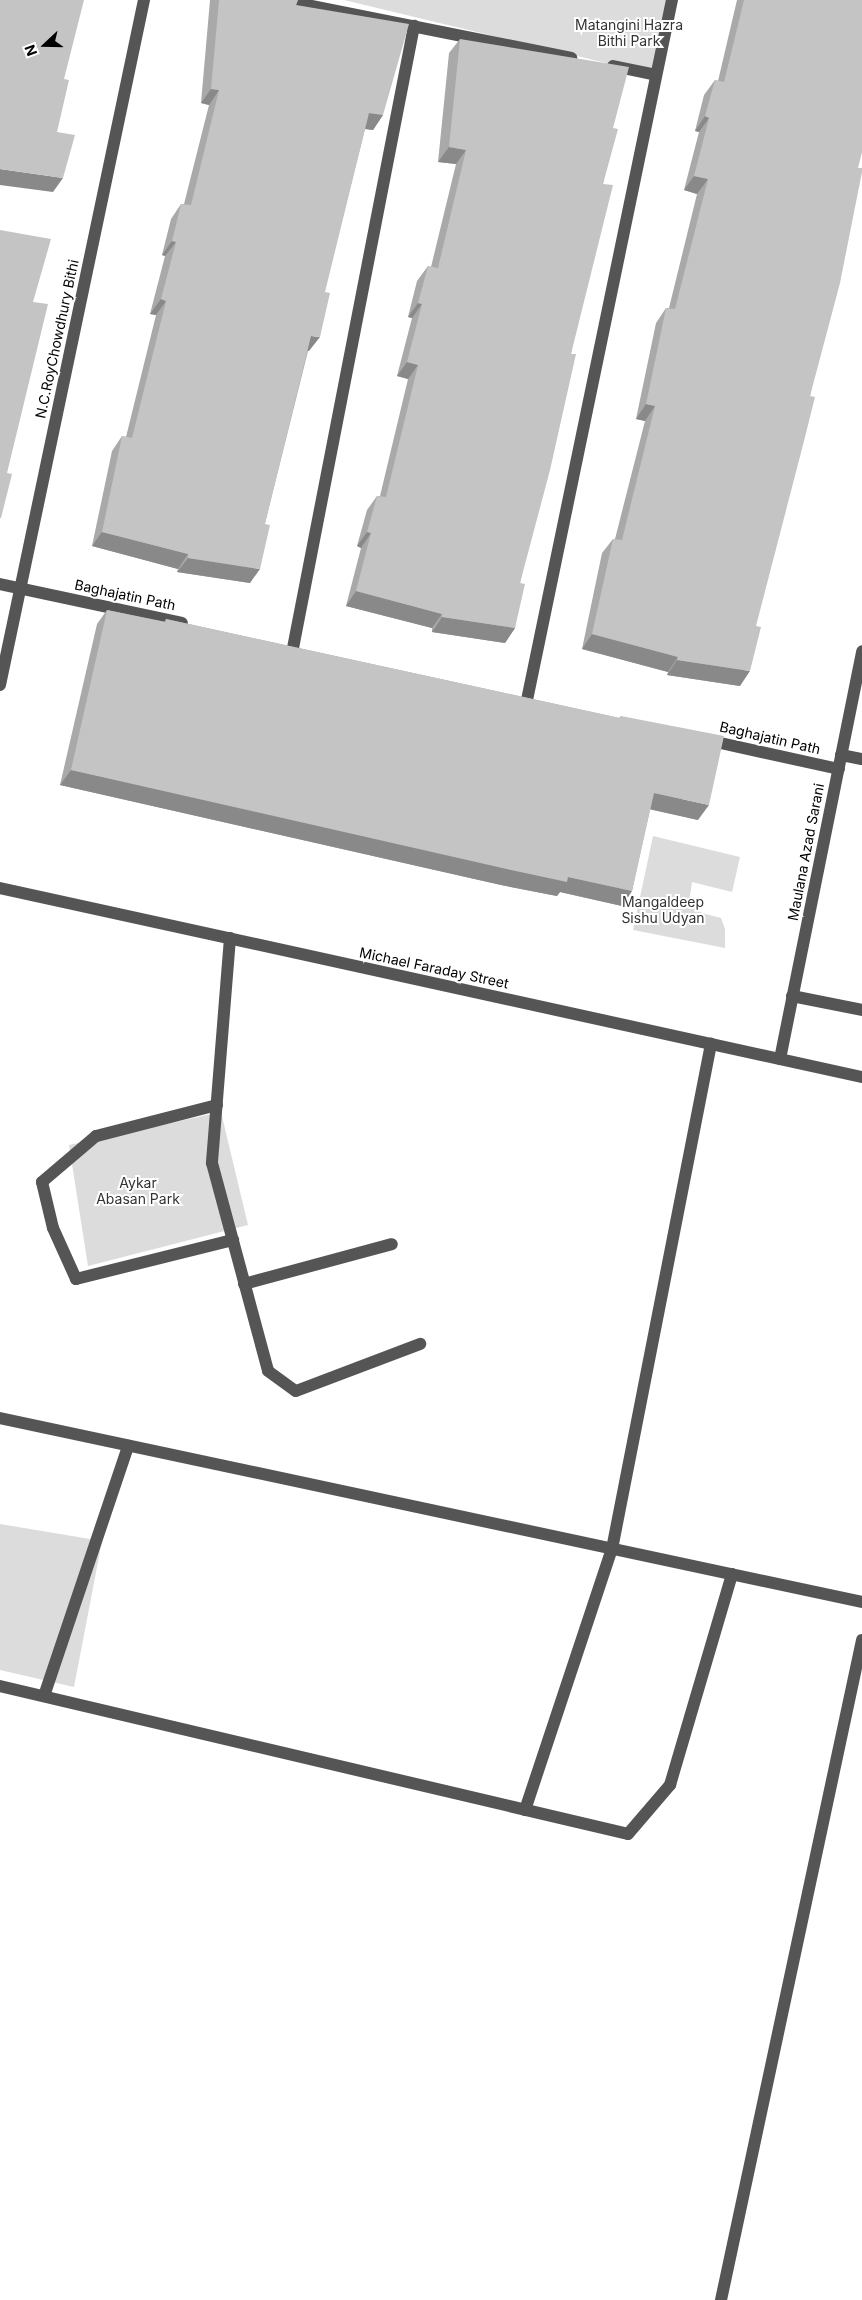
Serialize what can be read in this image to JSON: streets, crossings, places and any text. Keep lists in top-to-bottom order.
{
  "streets": {
    "street": [
      "N.C.RoyChowdhury Bithi",
      "Baghajatin Path",
      "Maulana Azad Sarani",
      "Michael Faraday Street"
    ]
  },
  "crossings": [
    ["N.C.RoyChowdhury Bithi", "Baghajatin Path"],
    ["Baghajatin Path", "Maulana Azad Sarani"],
    ["Maulana Azad Sarani", "Michael Faraday Street"]
  ],
  "parks": ["Matangini Hazra Bithi Park", "Mangaldeep Sishu Udyan", "Aykar Abasan Park"],
  "north": "left"
}
